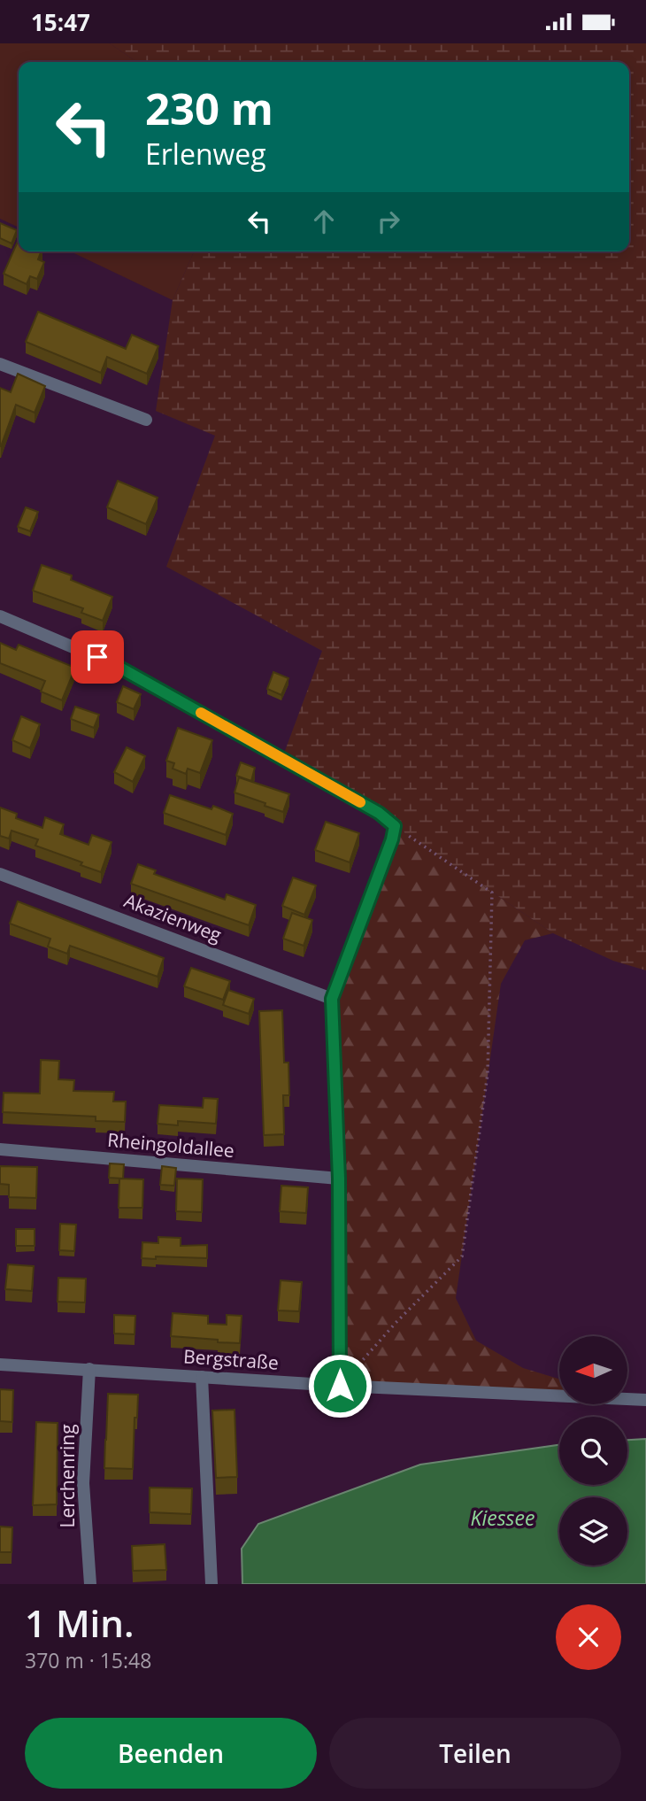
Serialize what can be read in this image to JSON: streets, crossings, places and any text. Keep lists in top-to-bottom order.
{
  "streets": {
    "street": [
      "Akazienweg",
      "Rheingoldallee",
      "Bergstraße",
      "Lerchenring"
    ]
  },
  "crossings": [
    ["Bergstraße", "Lerchenring"]
  ],
  "water": ["Kiessee"],
  "north": "left",
  "page": {
    "status": "15:47",
    "turn": ["230 m", "Erlenweg"],
    "heading": ["1 Min.", "370 m · 15:48"],
    "buttons": ["Beenden", "Teilen"]
  }
}
